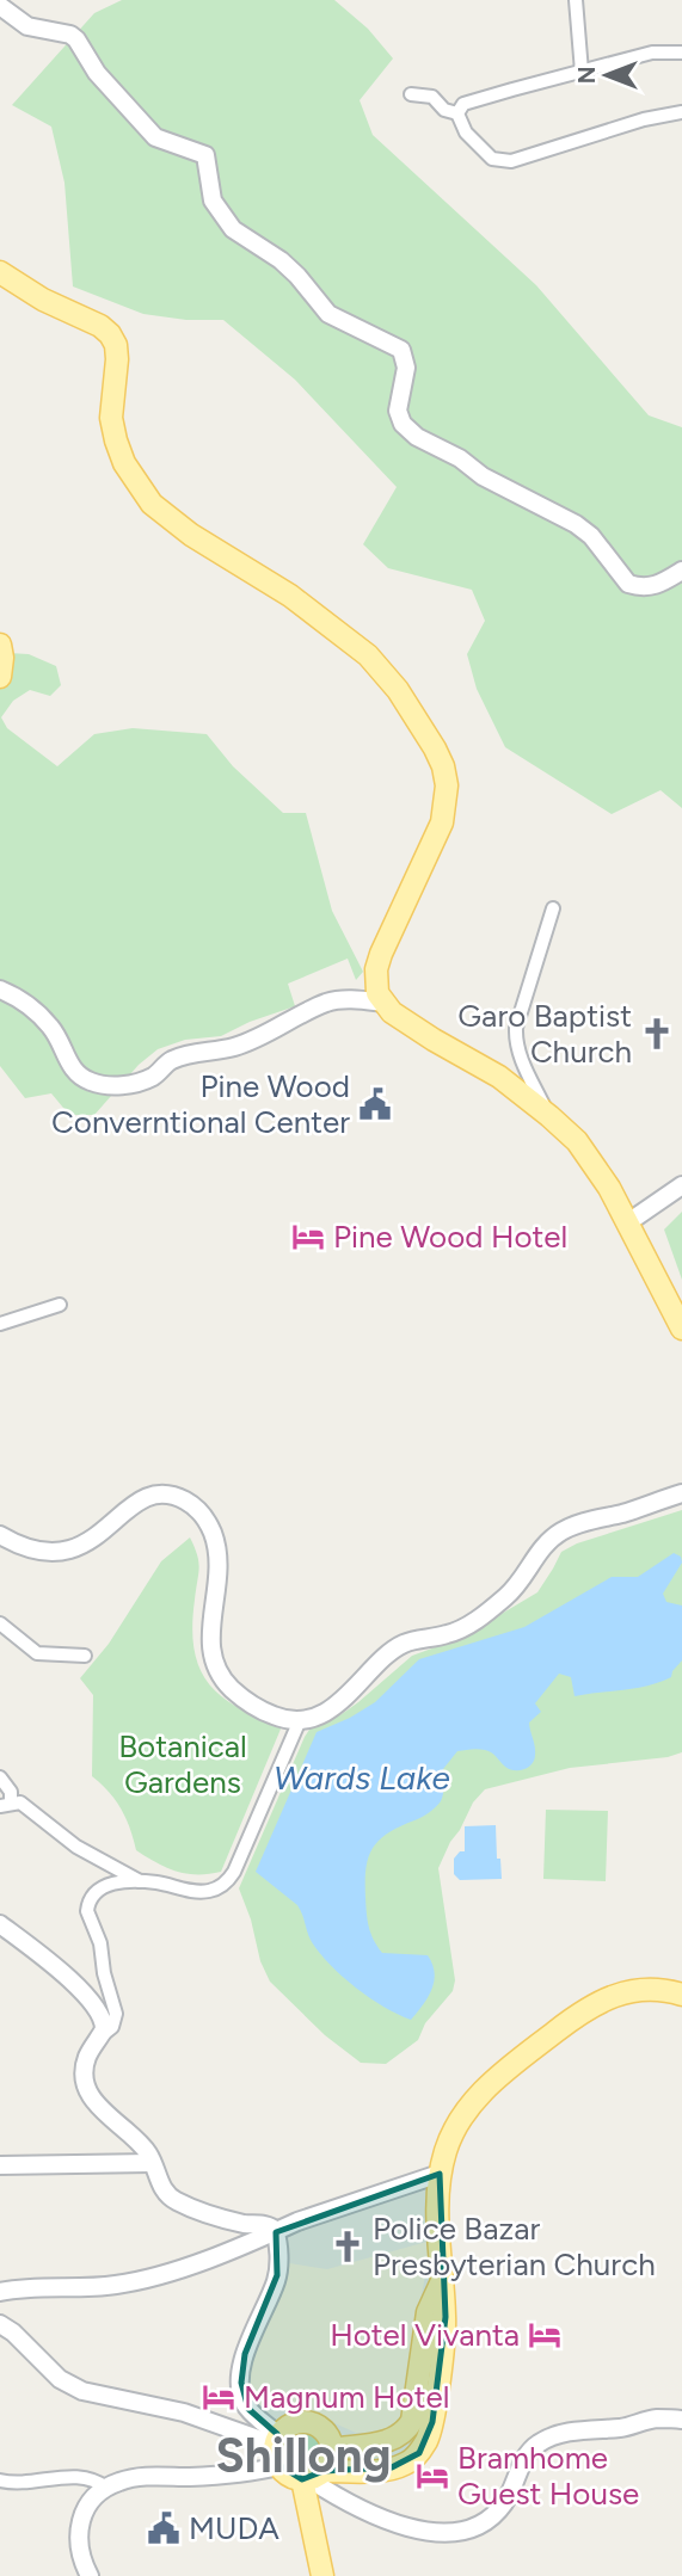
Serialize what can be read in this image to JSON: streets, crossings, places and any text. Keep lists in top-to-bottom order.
{
  "districts": ["Shillong"],
  "water": ["Wards Lake"],
  "parks": ["Botanical Gardens"],
  "places": {
    "church": ["Garo Baptist Church", "Police Bazar Presbyterian Church"],
    "public building": ["Pine Wood Converntional Center", "MUDA"],
    "hotel": [
      "Pine Wood Hotel",
      "Hotel Vivanta",
      "Magnum Hotel",
      "Bramhome Guest House"
    ]
  },
  "north": "left"
}
